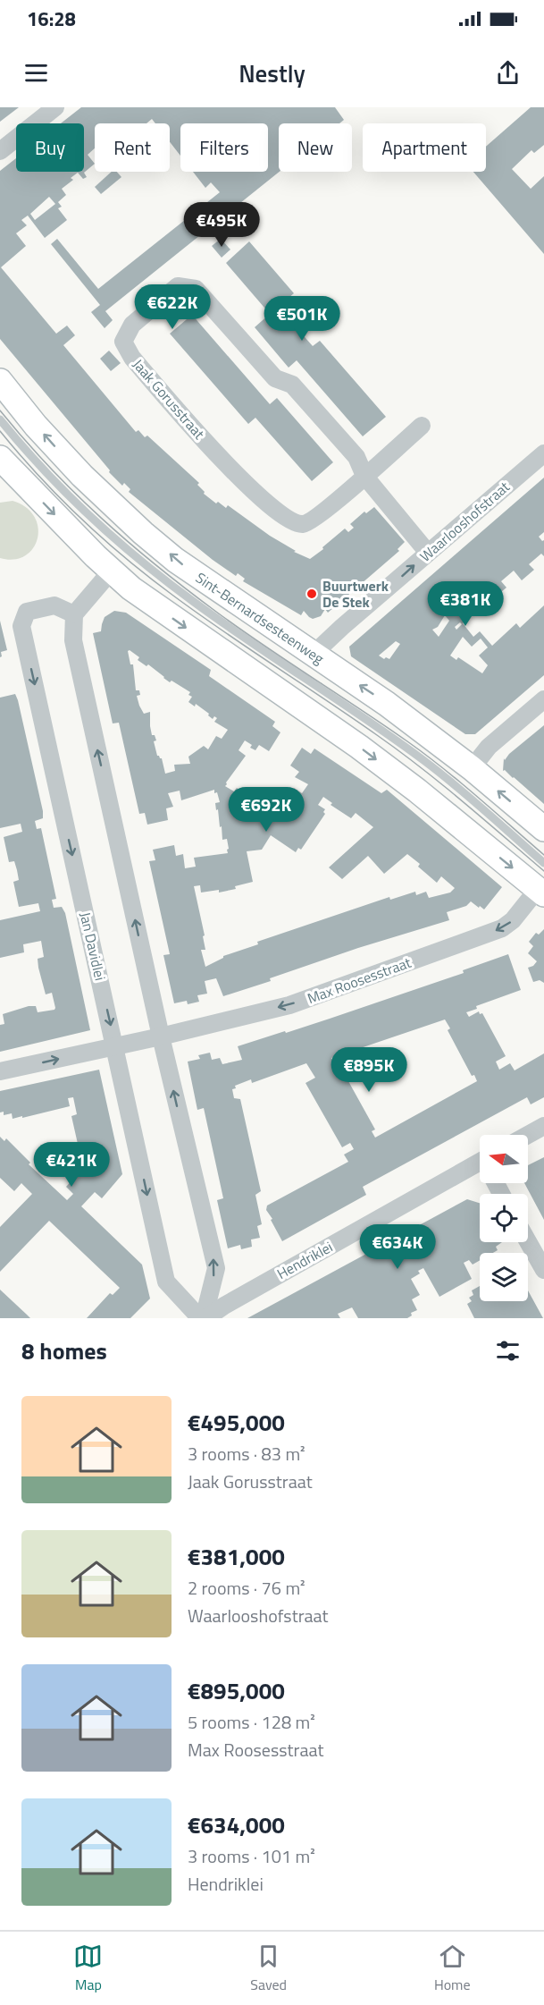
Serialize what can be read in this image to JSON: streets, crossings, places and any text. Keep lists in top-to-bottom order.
{
  "streets": {
    "street": [
      "Jaak Gorusstraat",
      "Waarlooshofstraat",
      "Sint-Bernardsesteenweg",
      "Jan Davidlei",
      "Max Roosesstraat",
      "Hendriklei"
    ]
  },
  "crossings": [
    ["Jaak Gorusstraat", "Waarlooshofstraat"],
    ["Waarlooshofstraat", "Sint-Bernardsesteenweg"],
    ["Jan Davidlei", "Max Roosesstraat"],
    ["Jan Davidlei", "Hendriklei"]
  ],
  "one_way": ["Waarlooshofstraat", "Max Roosesstraat"],
  "places": ["Buurtwerk De Stek"],
  "north": "left",
  "page": {
    "status": "16:28",
    "header": "Nestly",
    "chip": [
      "Buy",
      "Rent",
      "Filters",
      "New",
      "Apartment"
    ],
    "price": [
      "€495K",
      "€622K",
      "€501K",
      "€381K",
      "€692K",
      "€895K",
      "€421K",
      "€634K"
    ],
    "heading": "8 homes",
    "list": [
      {
        "name": "€495,000",
        "note": "3 rooms · 83 m² · Jaak Gorusstraat"
      },
      {
        "name": "€381,000",
        "note": "2 rooms · 76 m² · Waarlooshofstraat"
      },
      {
        "name": "€895,000",
        "note": "5 rooms · 128 m² · Max Roosesstraat"
      },
      {
        "name": "€634,000",
        "note": "3 rooms · 101 m² · Hendriklei"
      }
    ],
    "tabs": ["Map", "Saved", "Home"]
  }
}
